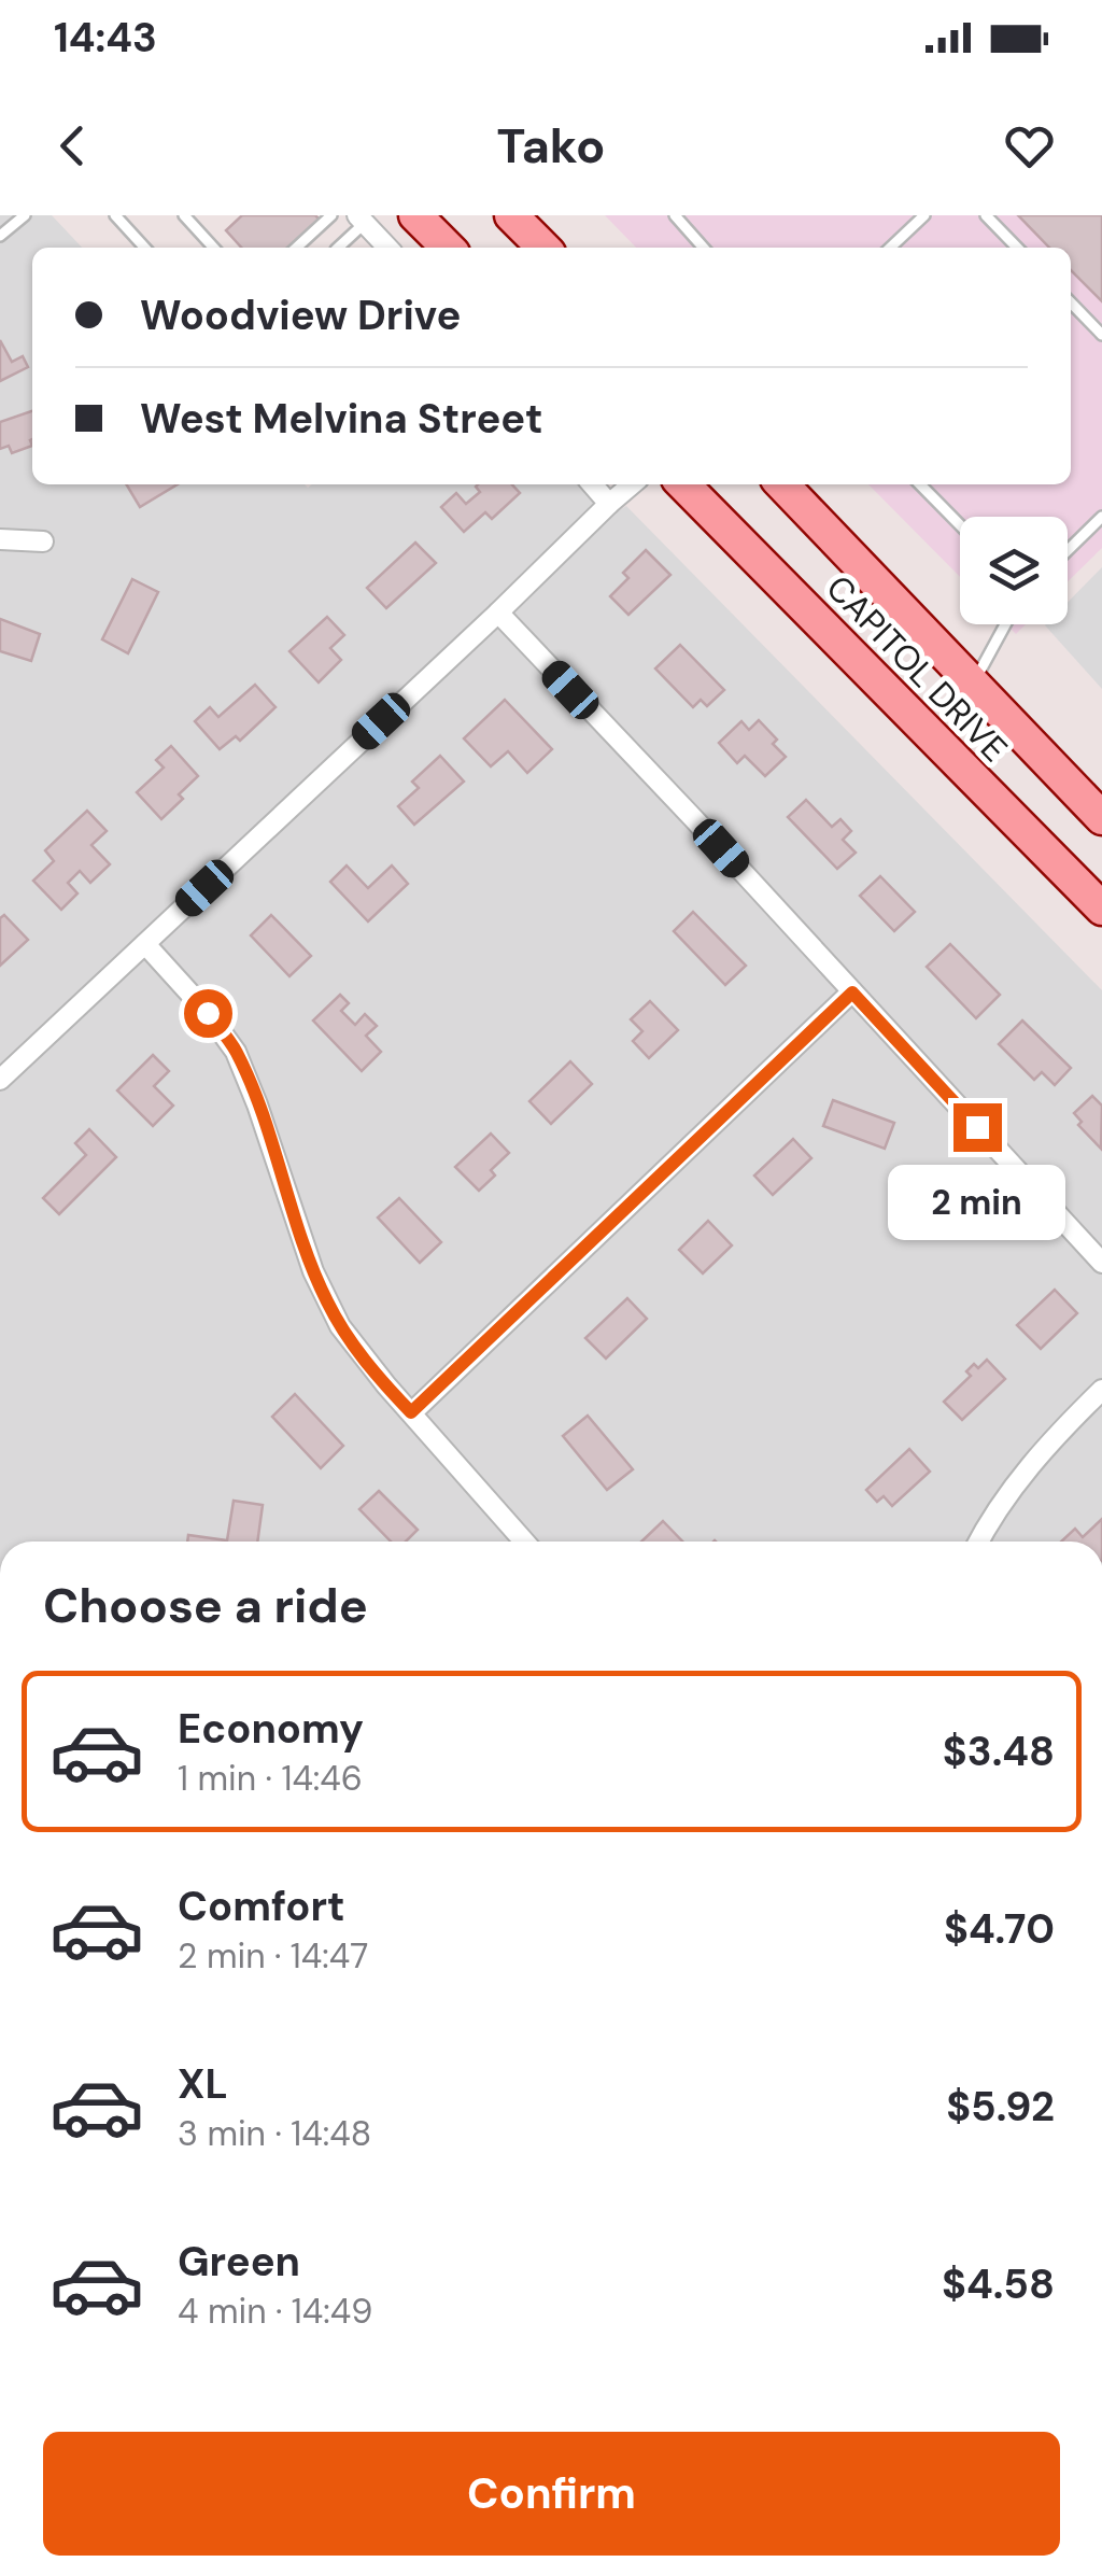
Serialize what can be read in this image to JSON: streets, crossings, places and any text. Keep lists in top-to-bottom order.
{
  "streets": {
    "main road": ["CAPITOL DRIVE"]
  },
  "page": {
    "status": "14:43",
    "header": "Tako",
    "banner": ["Woodview Drive", "West Melvina Street"],
    "bubble": "2 min",
    "heading": "Choose a ride",
    "list": [
      {
        "name": "Economy",
        "note": "1 min · 14:46",
        "value": "$3.48"
      },
      {
        "name": "Comfort",
        "note": "2 min · 14:47",
        "value": "$4.70"
      },
      {
        "name": "XL",
        "note": "3 min · 14:48",
        "value": "$5.92"
      },
      {
        "name": "Green",
        "note": "4 min · 14:49",
        "value": "$4.58"
      }
    ],
    "buttons": "Confirm"
  }
}
